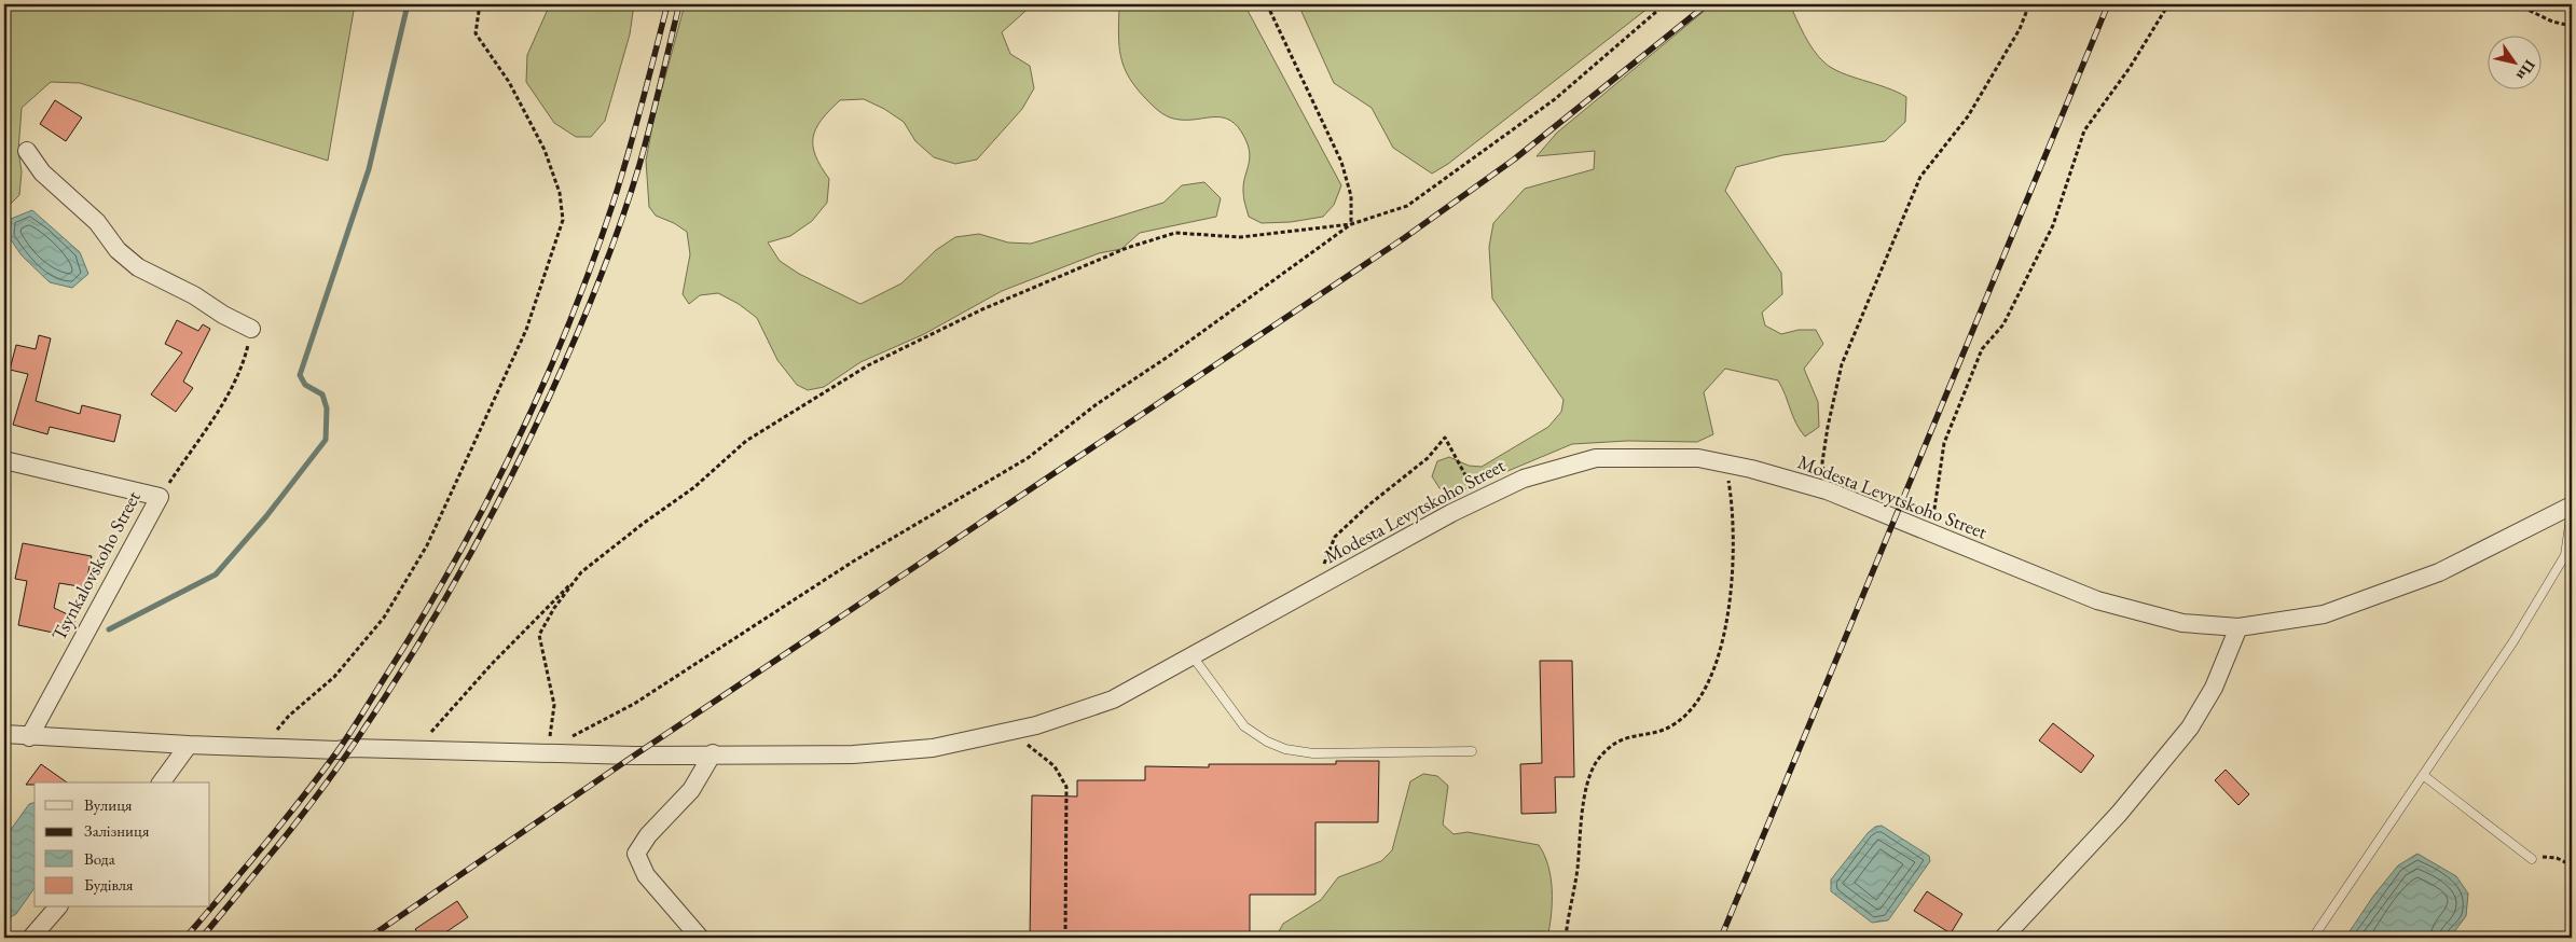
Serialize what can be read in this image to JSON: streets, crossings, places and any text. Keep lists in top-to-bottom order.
{
  "streets": {
    "street": ["Modesta Levytskoho Street", "Tsynkalovskoho Street"]
  },
  "legend": [
    "Вулиця",
    "Залізниця",
    "Вода",
    "Будівля"
  ],
  "north": "bottom right"
}
